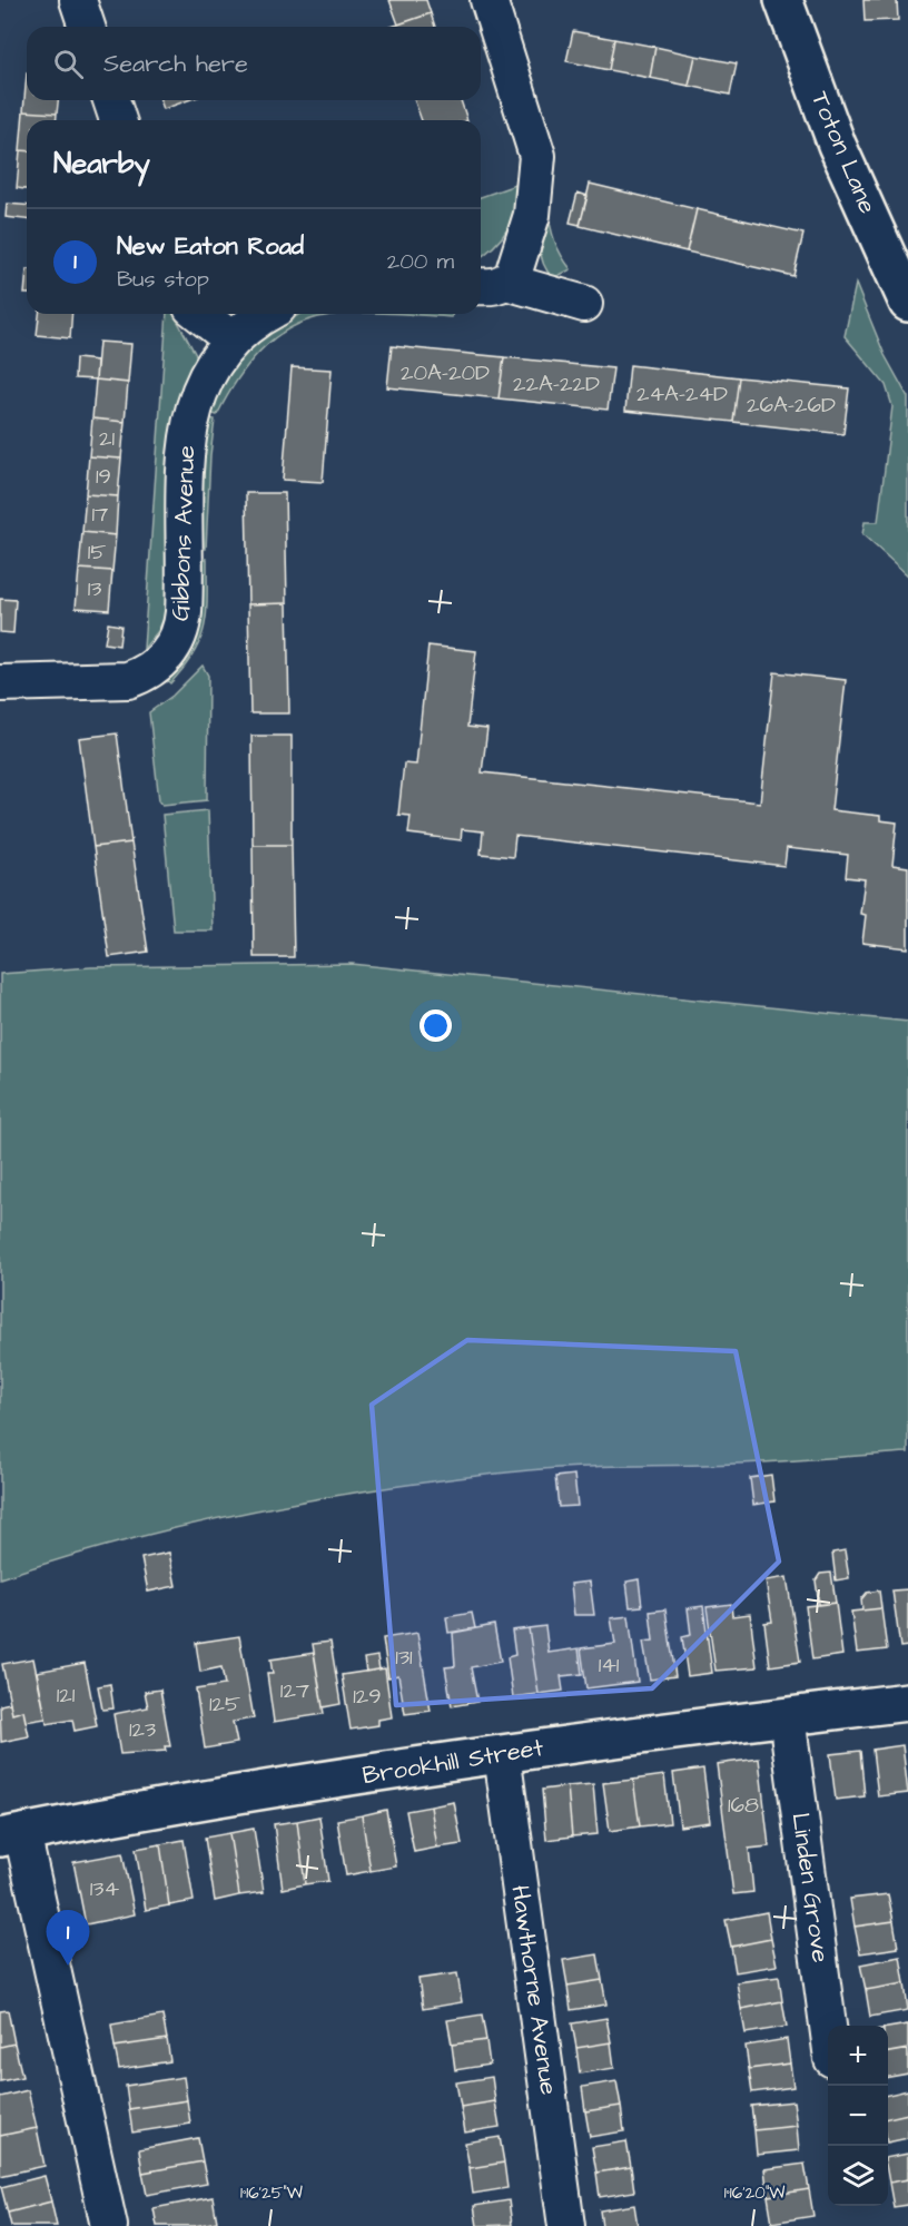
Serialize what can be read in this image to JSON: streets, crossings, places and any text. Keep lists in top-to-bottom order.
{
  "streets": {
    "street": [
      "Toton Lane",
      "Gibbons Avenue",
      "Brookhill Street",
      "Linden Grove",
      "Hawthorne Avenue"
    ]
  },
  "crossings": [
    ["Brookhill Street", "Linden Grove"],
    ["Brookhill Street", "Hawthorne Avenue"]
  ],
  "house_numbers": [
    "20A-20D",
    "22A-22D",
    "24A-24D",
    "26A-26D",
    "21",
    "19",
    "17",
    "15",
    "13",
    "131",
    "141",
    "127",
    "121",
    "129",
    "125",
    "123",
    "168",
    "134"
  ],
  "page": {
    "search": "Search here",
    "heading": "Nearby",
    "list": [
      {
        "mark": "1",
        "name": "New Eaton Road",
        "note": "Bus stop",
        "value": "200 m"
      }
    ],
    "pins": "1",
    "map_buttons": ["+", "−"]
  },
  "coordinates": ["1°16'25\"W", "1°16'20\"W"]
}
